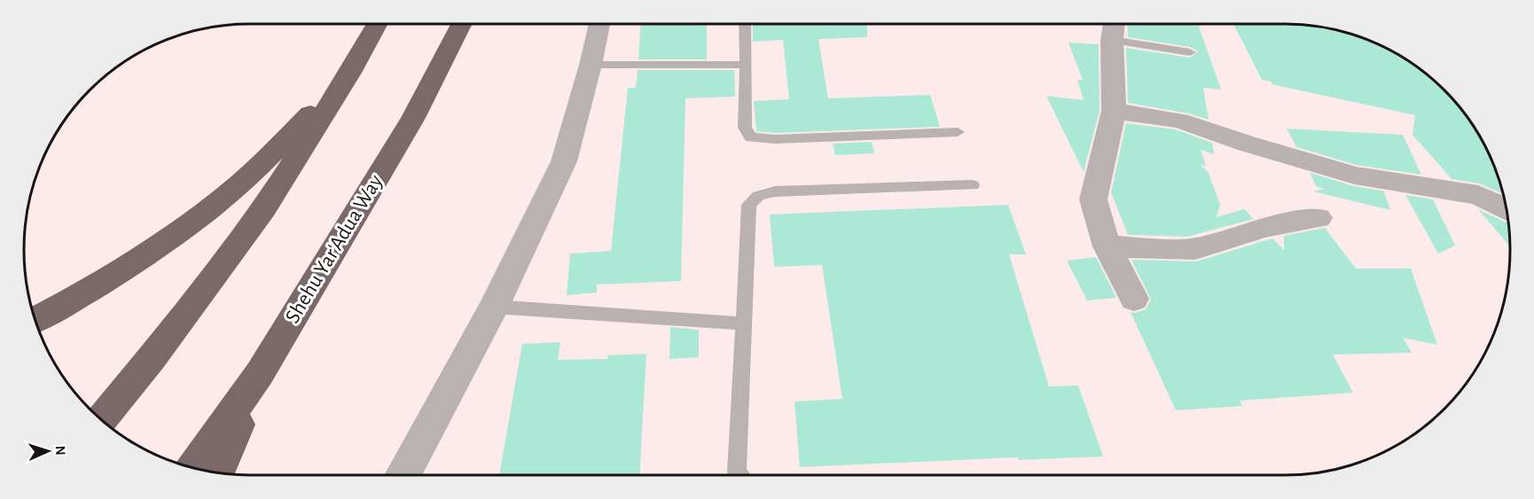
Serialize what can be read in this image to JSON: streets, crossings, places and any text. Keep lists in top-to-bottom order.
{
  "streets": {
    "highway": ["Shehu Yar'Adua Way"]
  },
  "north": "right"
}
